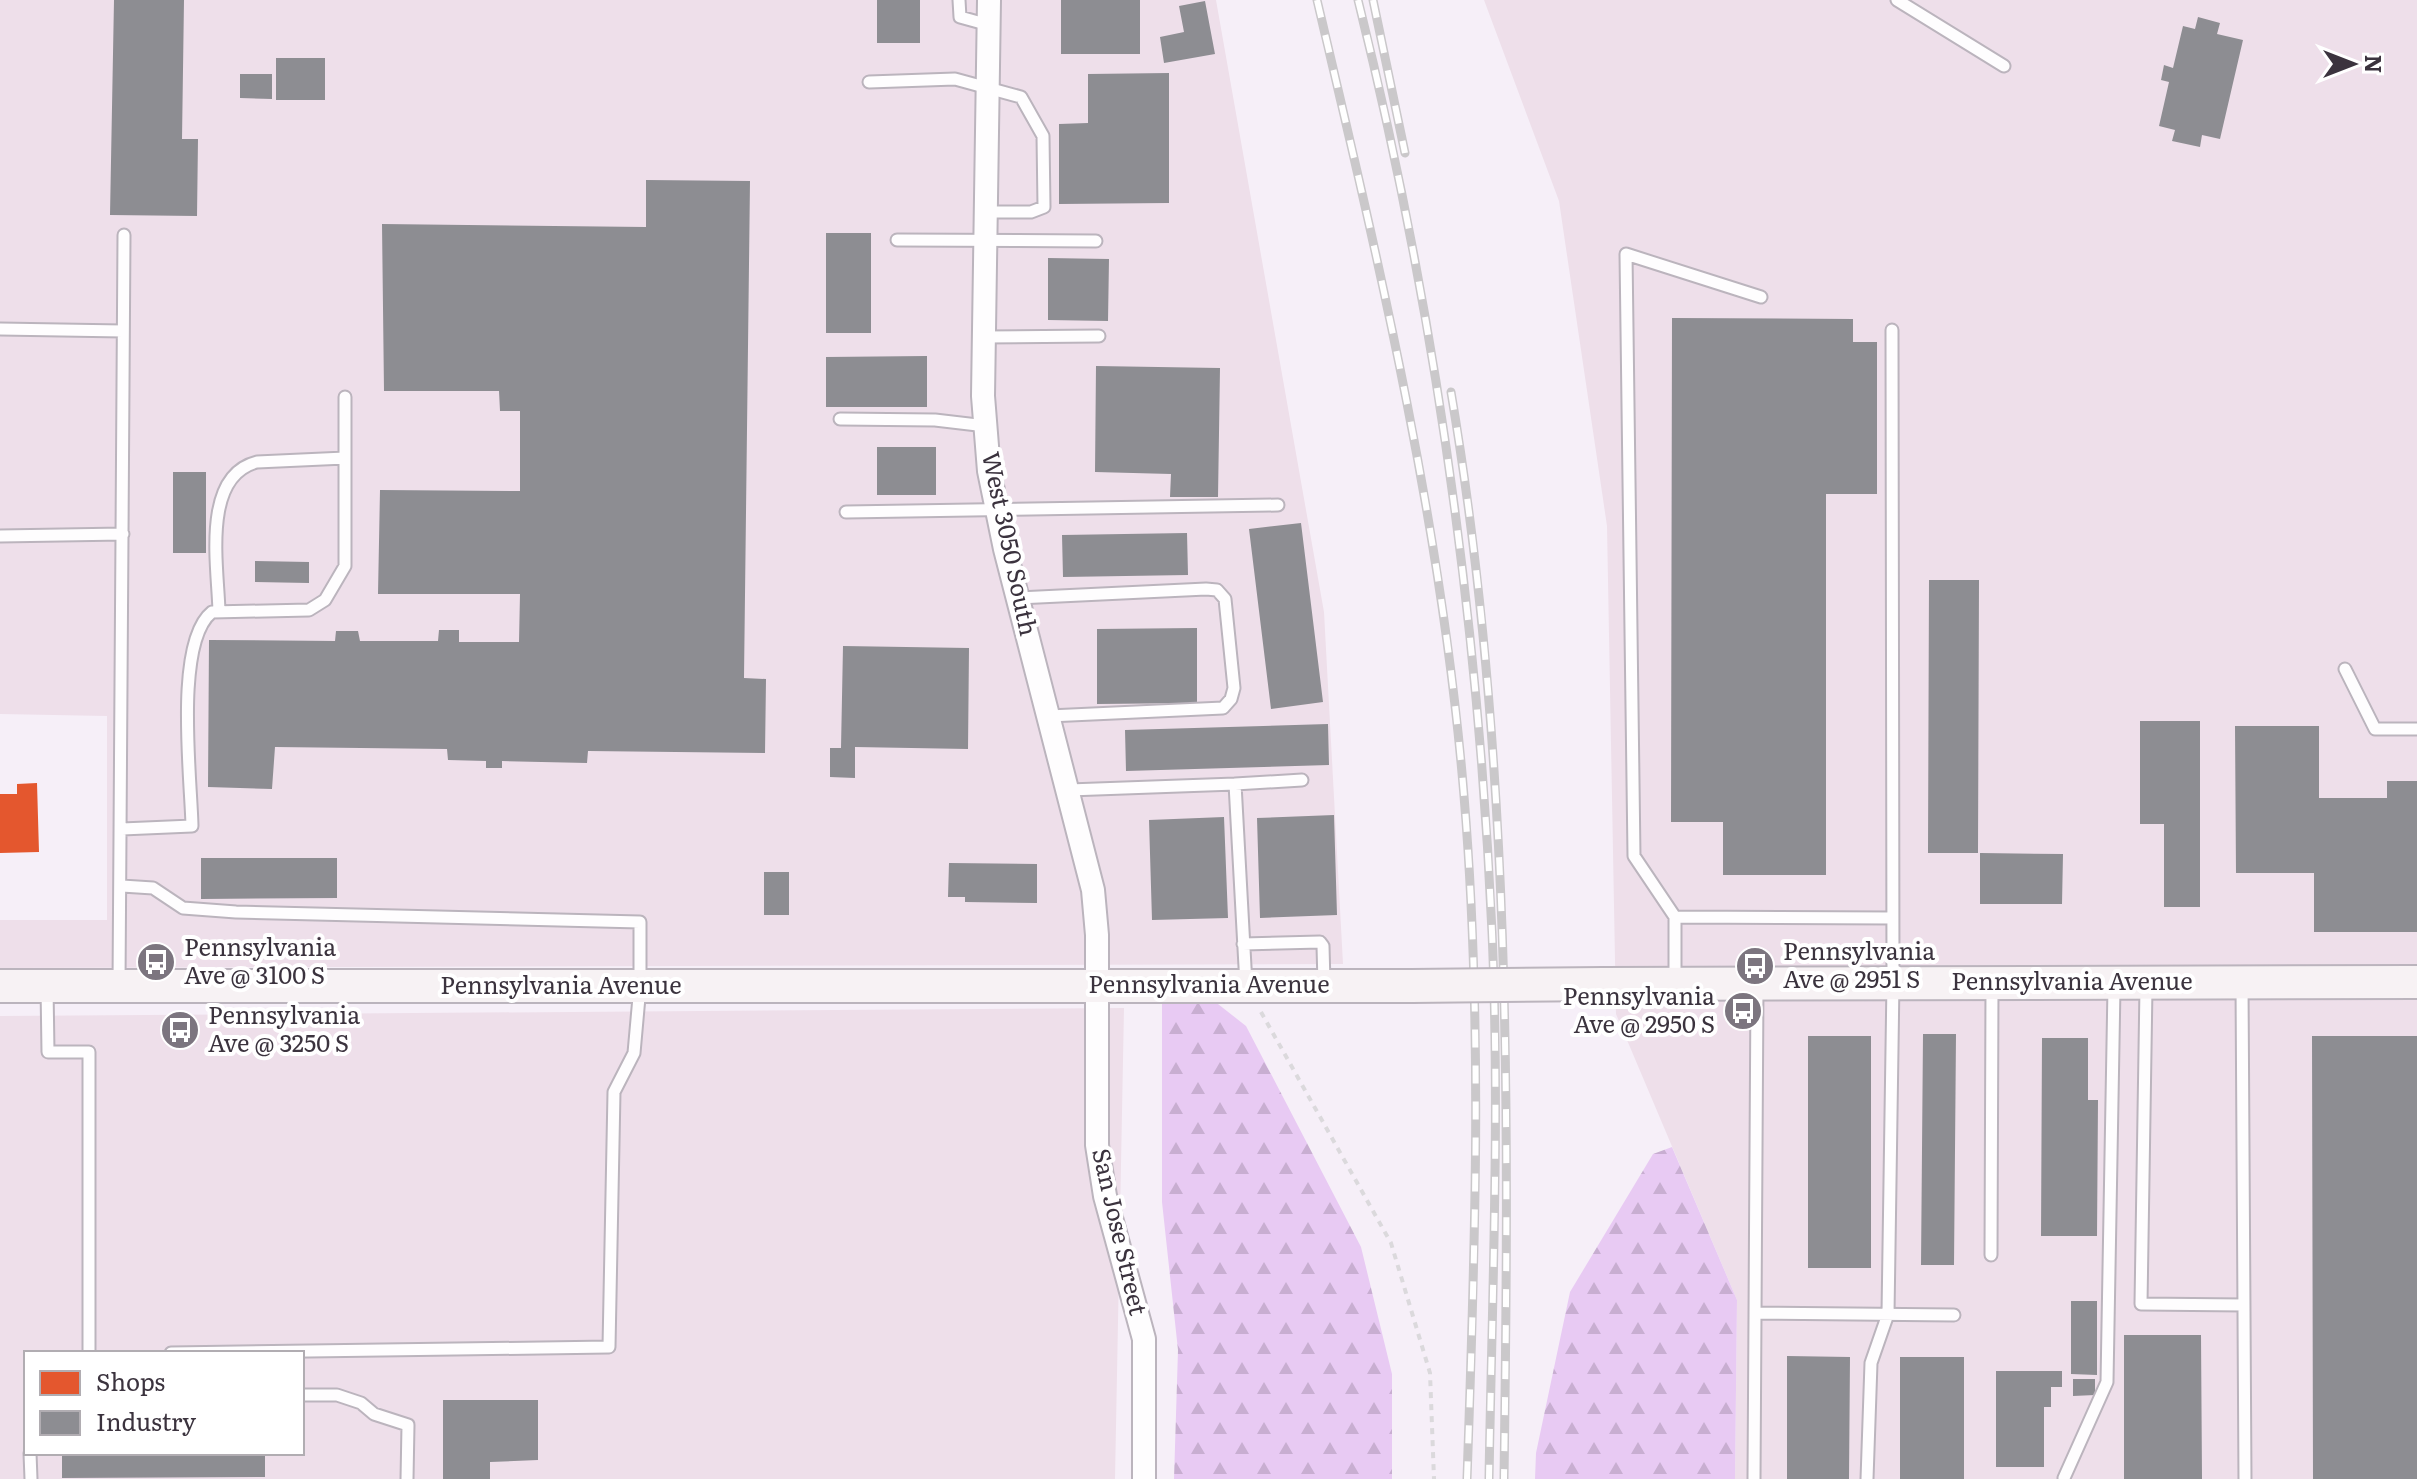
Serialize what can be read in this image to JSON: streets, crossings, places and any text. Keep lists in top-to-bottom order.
{
  "streets": {
    "street": ["West 3050 South", "Pennsylvania Avenue", "San Jose Street"]
  },
  "crossings": [
    ["West 3050 South", "Pennsylvania Avenue"],
    ["West 3050 South", "San Jose Street"],
    ["Pennsylvania Avenue", "San Jose Street"]
  ],
  "places": {
    "bus stop": [
      "Pennsylvania Ave @ 3100 S",
      "Pennsylvania Ave @ 2951 S",
      "Pennsylvania Ave @ 2950 S",
      "Pennsylvania Ave @ 3250 S"
    ]
  },
  "legend": ["Shops", "Industry"],
  "north": "right"
}
